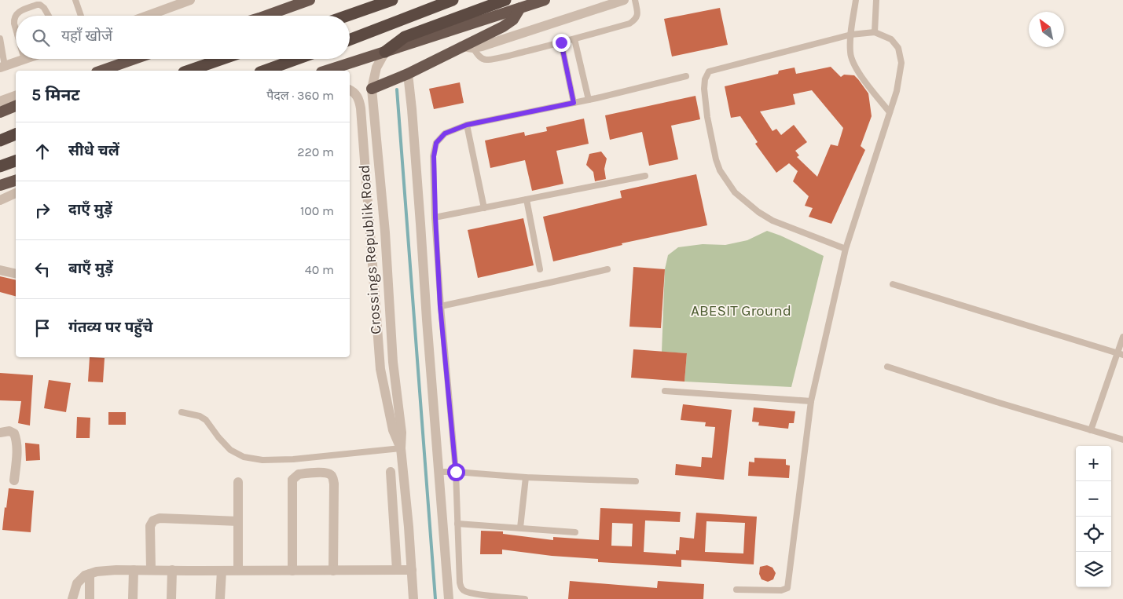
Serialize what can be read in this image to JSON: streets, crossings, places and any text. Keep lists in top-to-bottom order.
{
  "streets": {
    "street": ["Crossings Republik Road"]
  },
  "parks": ["ABESIT Ground"],
  "north": "top left",
  "page": {
    "search": "यहाँ खोजें",
    "heading": ["5 मिनट", "पैदल · 360 m"],
    "list": [
      ["सीधे चलें", "220 m"],
      ["दाएँ मुड़ें", "100 m"],
      ["बाएँ मुड़ें", "40 m"],
      "गंतव्य पर पहुँचे"
    ],
    "map_buttons": ["+", "−"]
  }
}
